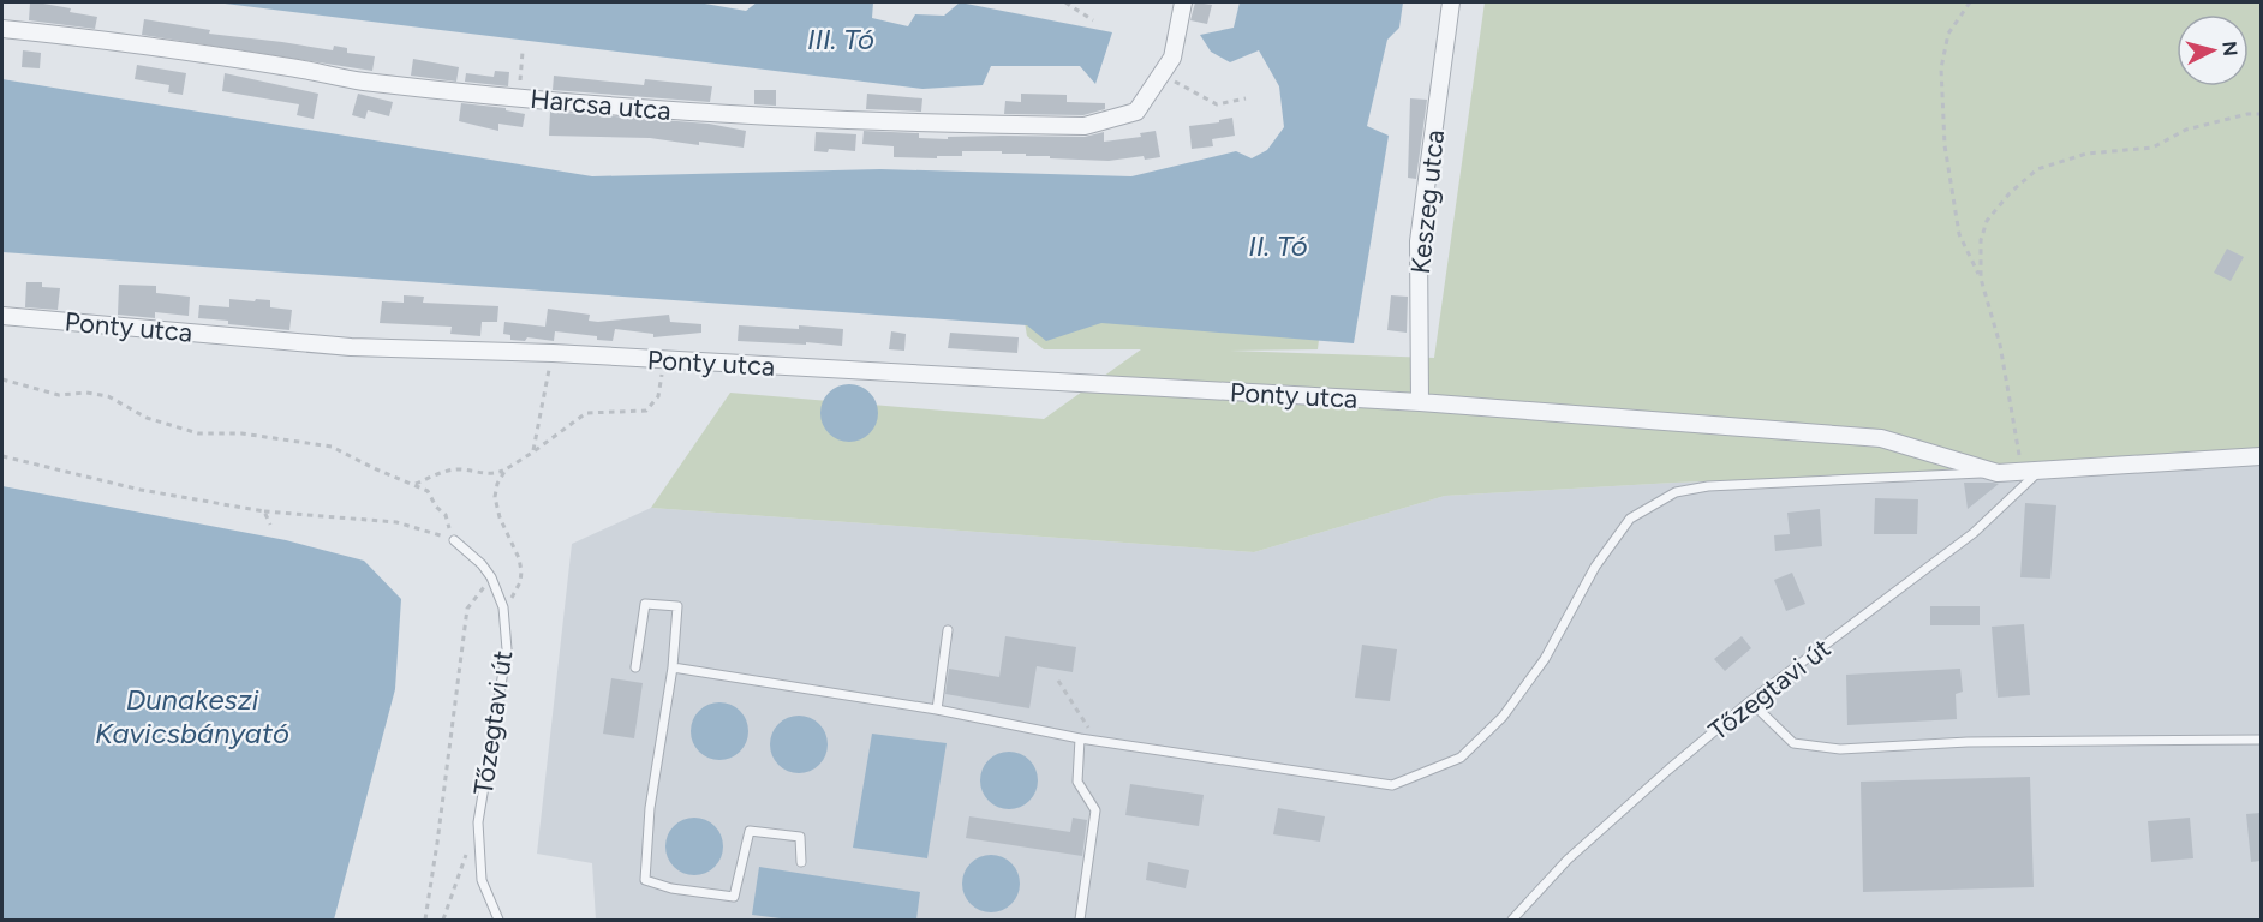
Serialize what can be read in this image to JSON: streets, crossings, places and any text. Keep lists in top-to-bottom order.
{
  "streets": {
    "street": ["Harcsa utca", "Keszeg utca", "Ponty utca"],
    "lane": ["Tőzegtavi út"]
  },
  "crossings": [
    ["Keszeg utca", "Ponty utca"]
  ],
  "water": ["III. Tó", "II. Tó", "Dunakeszi Kavicsbányató"],
  "north": "right"
}
